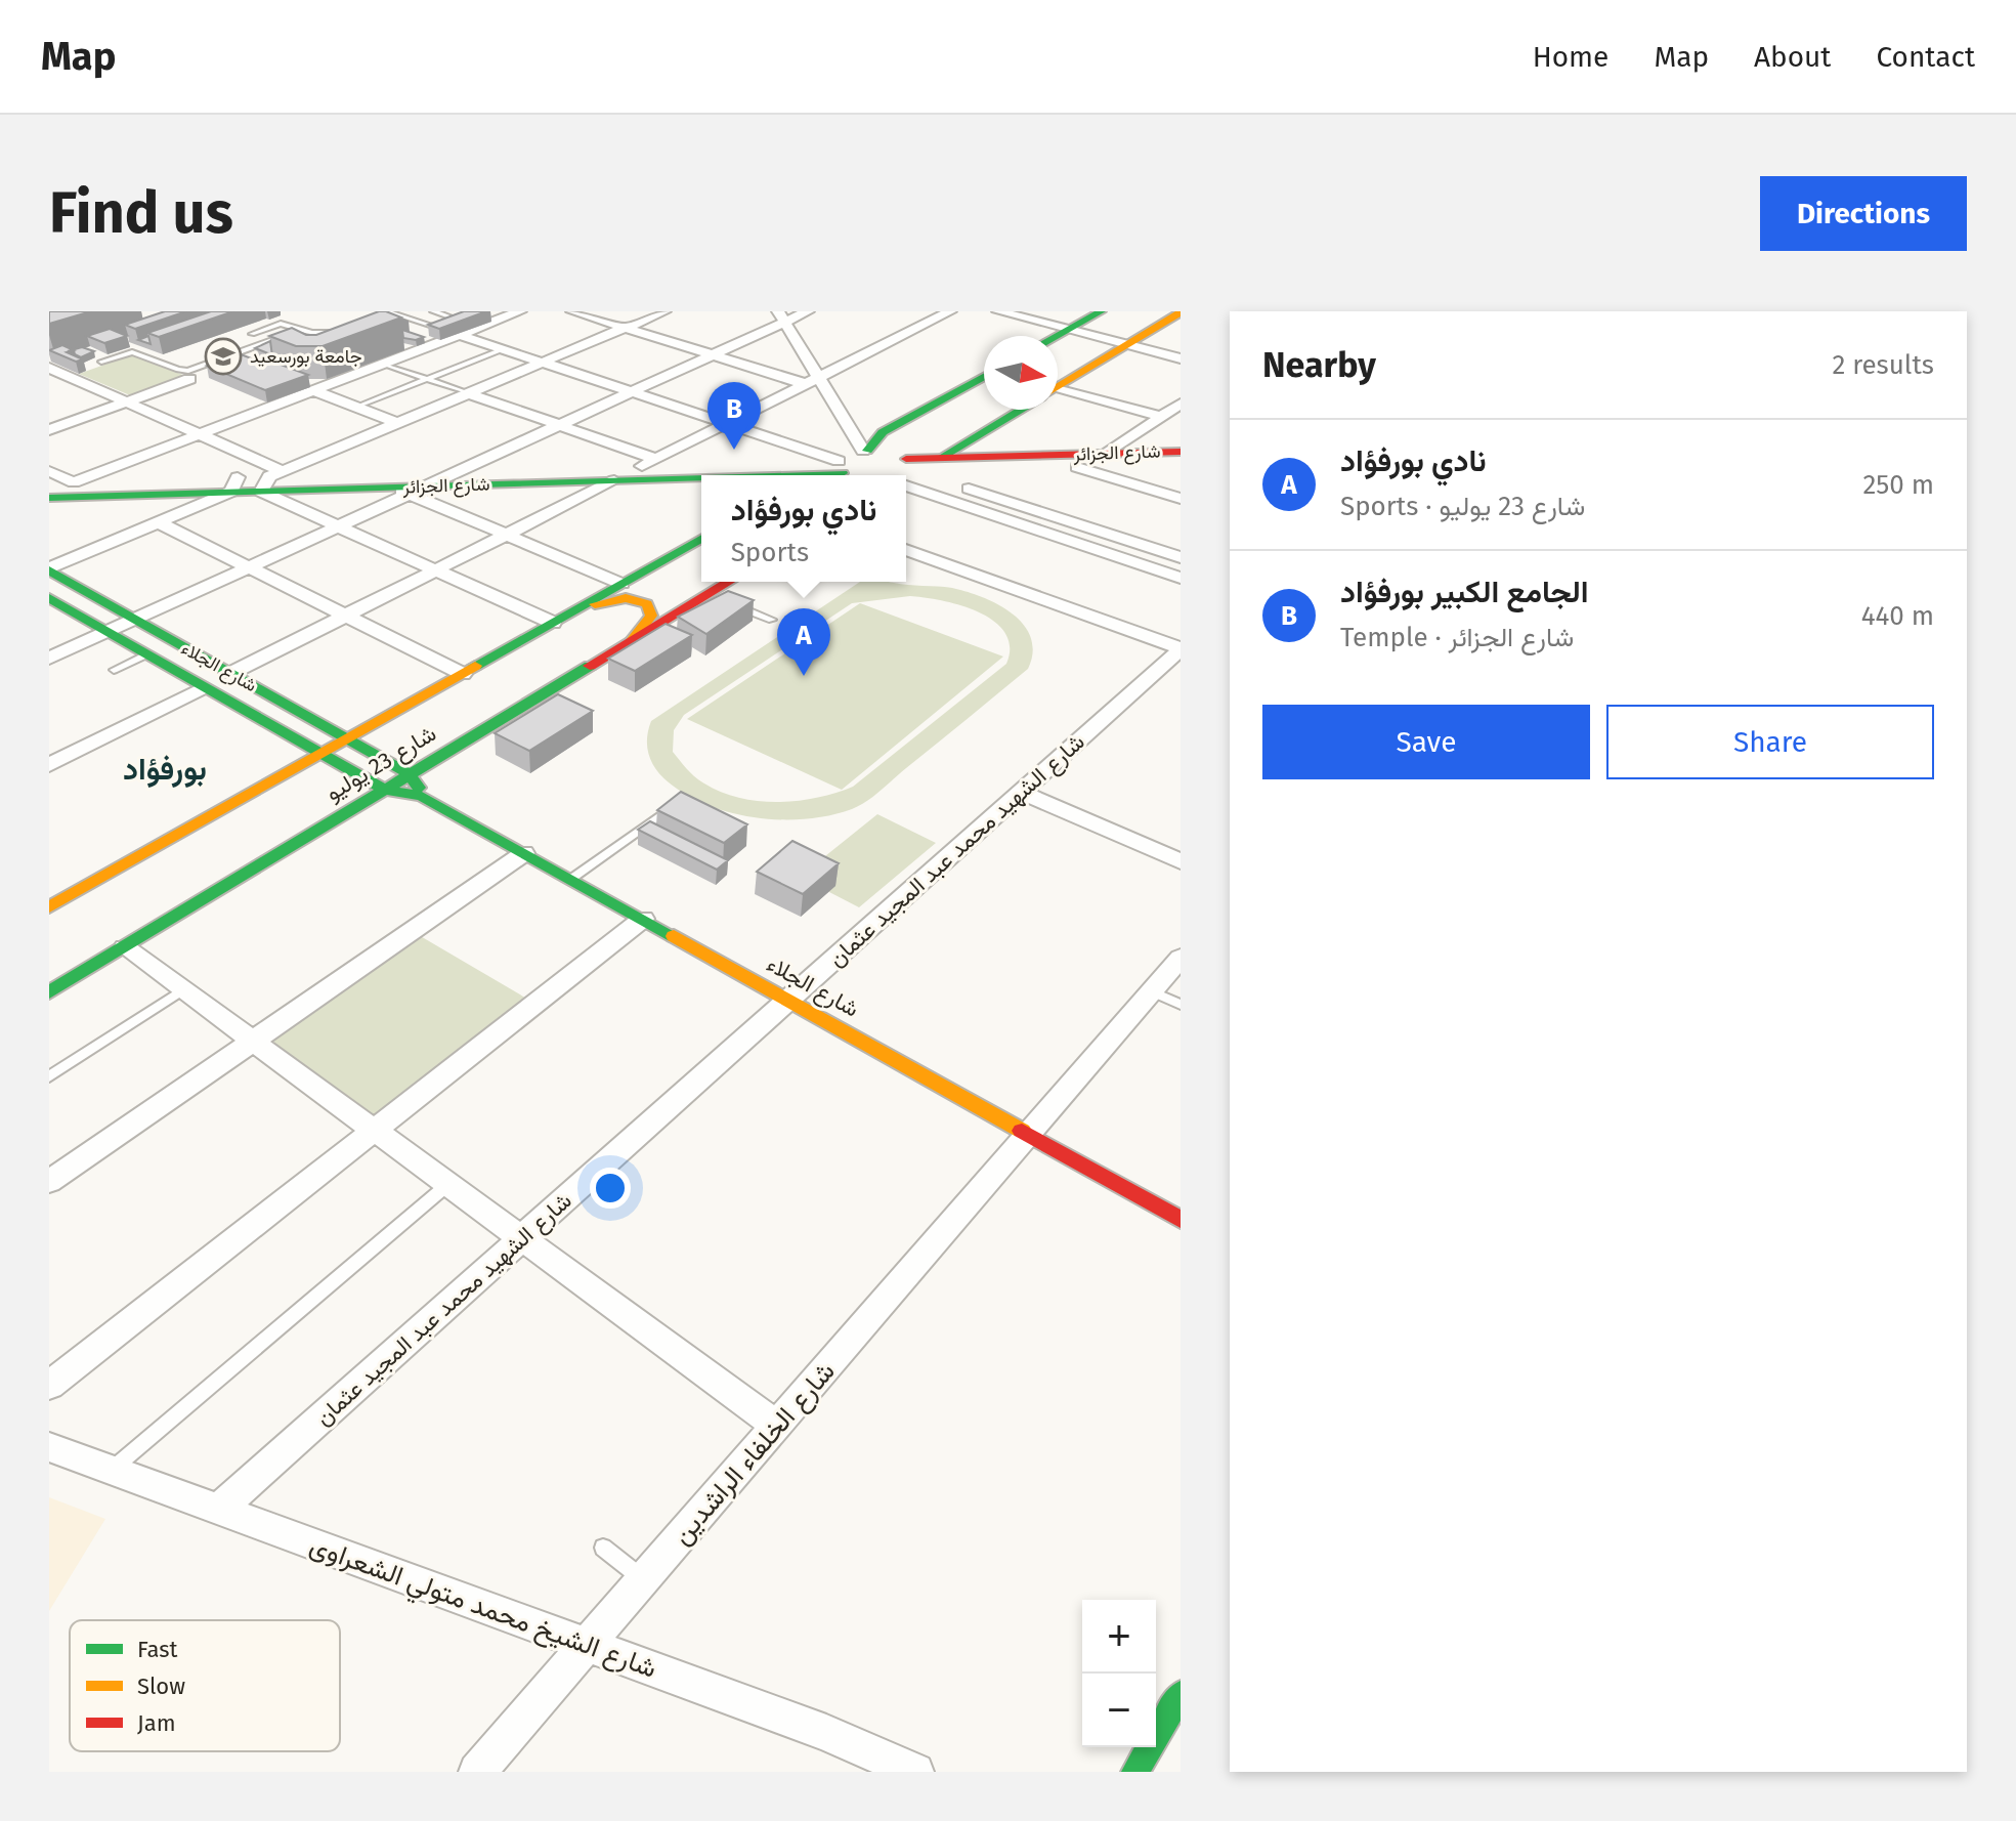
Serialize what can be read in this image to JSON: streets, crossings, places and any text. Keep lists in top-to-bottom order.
{
  "streets": {
    "street": [
      "شارع الجزائر",
      "شارع الجلاء",
      "شارع 23 يوليو",
      "شارع الشهيد محمد عبد المجيد عثمان",
      "شارع الخلفاء الراشدين",
      "شارع الشيخ محمد متولي الشعراوى"
    ]
  },
  "crossings": [
    ["شارع الجلاء", "شارع 23 يوليو"],
    ["شارع الجلاء", "شارع الشهيد محمد عبد المجيد عثمان"],
    ["شارع الجلاء", "شارع الخلفاء الراشدين"],
    ["شارع الشهيد محمد عبد المجيد عثمان", "شارع الشيخ محمد متولي الشعراوى"],
    ["شارع الخلفاء الراشدين", "شارع الشيخ محمد متولي الشعراوى"]
  ],
  "districts": ["بورفؤاد"],
  "places": {
    "school or university": ["جامعة بورسعيد"]
  },
  "legend": ["Fast", "Slow", "Jam"],
  "north": "right",
  "page": {
    "header": "Map",
    "nav": [
      "Home",
      "Map",
      "About",
      "Contact"
    ],
    "buttons": [
      "Directions",
      ["Save", "Share"]
    ],
    "title": "Find us",
    "heading": ["Nearby", "2 results"],
    "pins": ["B", "A"],
    "list": [
      {
        "mark": "A",
        "name": "نادي بورفؤاد",
        "note": "Sports · شارع 23 يوليو",
        "value": "250 m"
      },
      {
        "mark": "B",
        "name": "الجامع الكبير بورفؤاد",
        "note": "Temple · شارع الجزائر",
        "value": "440 m"
      }
    ],
    "popup": ["نادي بورفؤاد", "Sports"],
    "map_buttons": ["+", "−"]
  }
}
